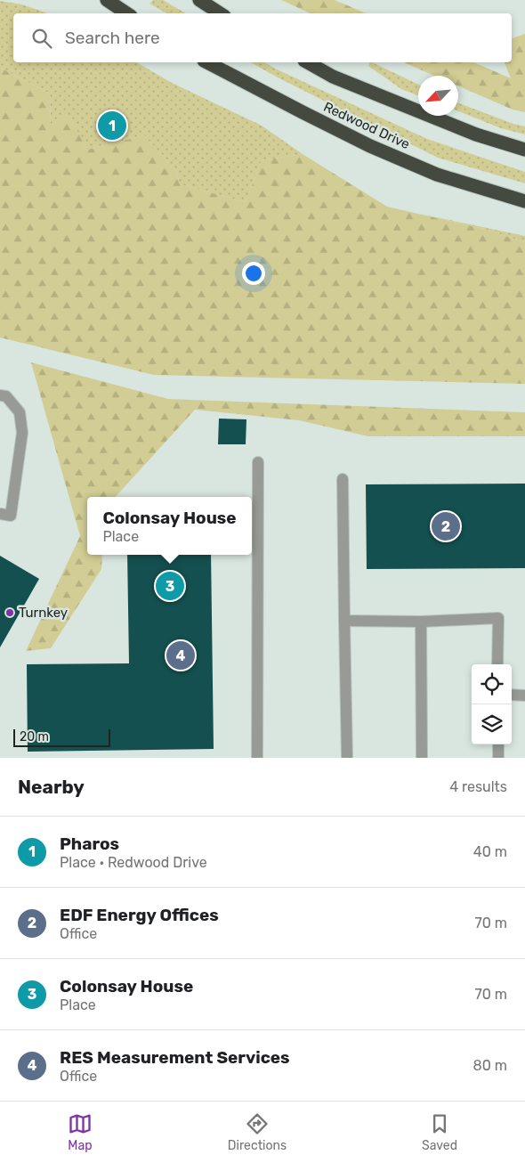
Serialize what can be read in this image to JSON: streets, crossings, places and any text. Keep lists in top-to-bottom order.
{
  "streets": {
    "highway": ["Redwood Drive"]
  },
  "places": ["Turnkey"],
  "scale_bar": "20 m",
  "north": "bottom left",
  "page": {
    "search": "Search here",
    "pins": [
      "1",
      "2",
      "3",
      "4"
    ],
    "popup": ["Colonsay House", "Place"],
    "scale": "20 m",
    "heading": ["Nearby", "4 results"],
    "list": [
      {
        "mark": "1",
        "name": "Pharos",
        "note": "Place · Redwood Drive",
        "value": "40 m"
      },
      {
        "mark": "2",
        "name": "EDF Energy Offices",
        "note": "Office",
        "value": "70 m"
      },
      {
        "mark": "3",
        "name": "Colonsay House",
        "note": "Place",
        "value": "70 m"
      },
      {
        "mark": "4",
        "name": "RES Measurement Services",
        "note": "Office",
        "value": "80 m"
      }
    ],
    "nav": ["Map", "Directions", "Saved"]
  }
}
